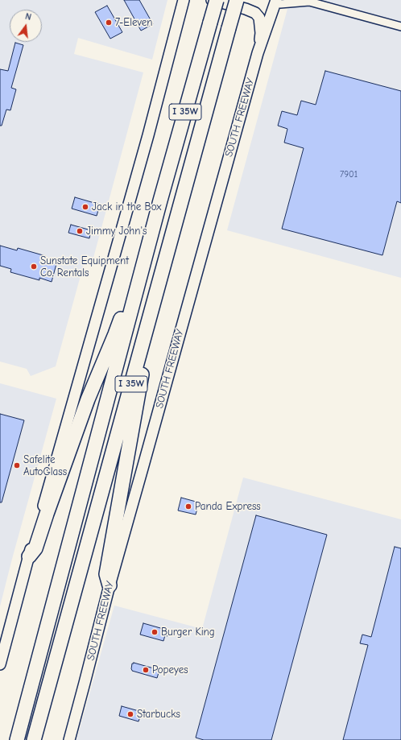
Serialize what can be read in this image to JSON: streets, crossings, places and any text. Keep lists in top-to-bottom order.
{
  "streets": {
    "highway": ["I 35W"],
    "main road": ["SOUTH FREEWAY"]
  },
  "places": [
    "7-Eleven",
    "Jack in the Box",
    "Jimmy John's",
    "Sunstate Equipment Co. Rentals",
    "Safelite AutoGlass",
    "Panda Express",
    "Burger King",
    "Popeyes",
    "Starbucks"
  ],
  "house_numbers": ["7901"],
  "north": "top"
}
